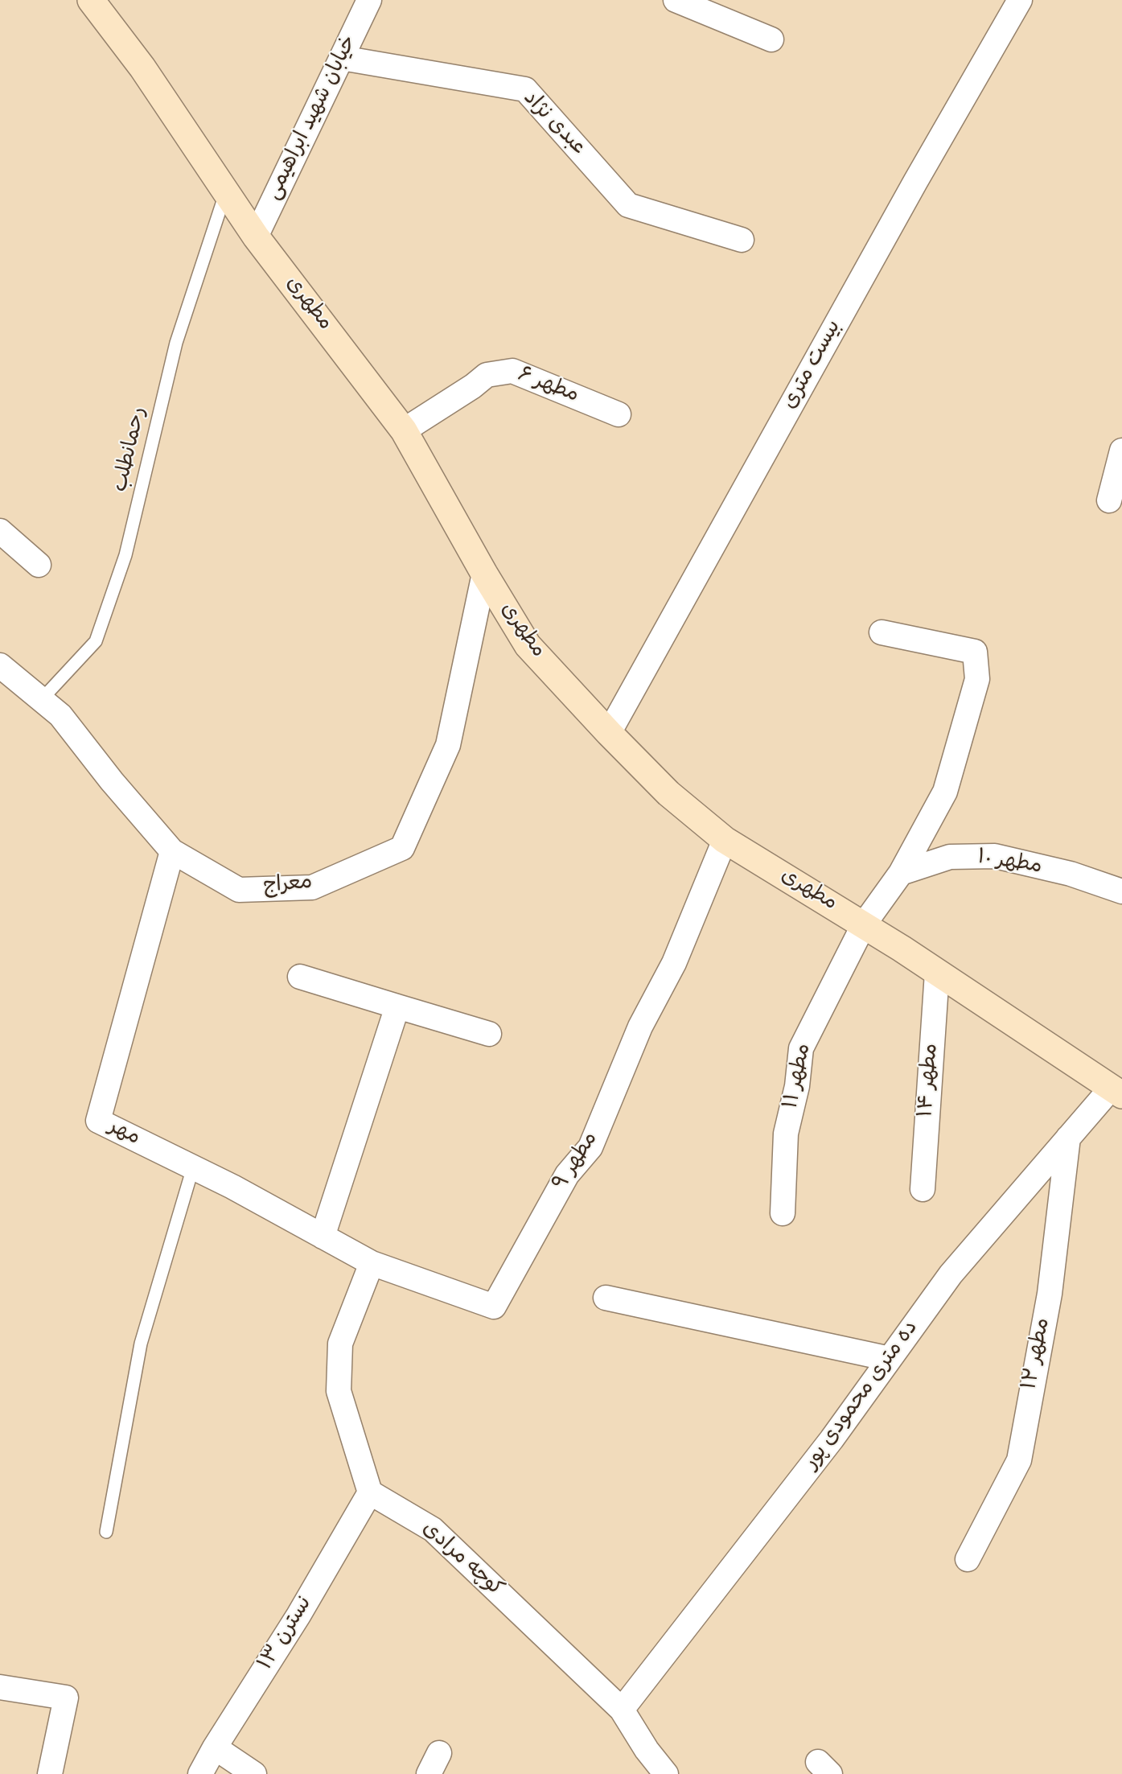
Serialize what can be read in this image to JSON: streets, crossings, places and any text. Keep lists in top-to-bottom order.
{
  "streets": {
    "street": [
      "خیابان شهید ابراهیمی",
      "عبدی نژاد",
      "مطهری",
      "بیست متری",
      "مطهر ۶",
      "مطهر ۱۰",
      "معراج",
      "مطهر ۱۱",
      "مطهر ۱۴",
      "مهر",
      "مطهر ۹",
      "مطهر ۱۲",
      "ده متری محمودی پور",
      "کوچه مرادی",
      "نسترن ۱۳"
    ],
    "lane": ["رحمانطلب"]
  },
  "crossings": [
    ["خیابان شهید ابراهیمی", "عبدی نژاد"],
    ["خیابان شهید ابراهیمی", "مطهری"],
    ["مطهری", "بیست متری"],
    ["مطهری", "مطهر ۶"],
    ["مطهری", "رحمانطلب"],
    ["مطهری", "معراج"],
    ["مطهری", "مطهر ۱۱"],
    ["مطهری", "مطهر ۱۴"],
    ["مطهری", "مطهر ۹"],
    ["مطهری", "ده متری محمودی پور"],
    ["رحمانطلب", "معراج"],
    ["معراج", "مهر"],
    ["مهر", "مطهر ۹"],
    ["مطهر ۱۲", "ده متری محمودی پور"],
    ["ده متری محمودی پور", "کوچه مرادی"],
    ["کوچه مرادی", "نسترن ۱۳"]
  ]
}
